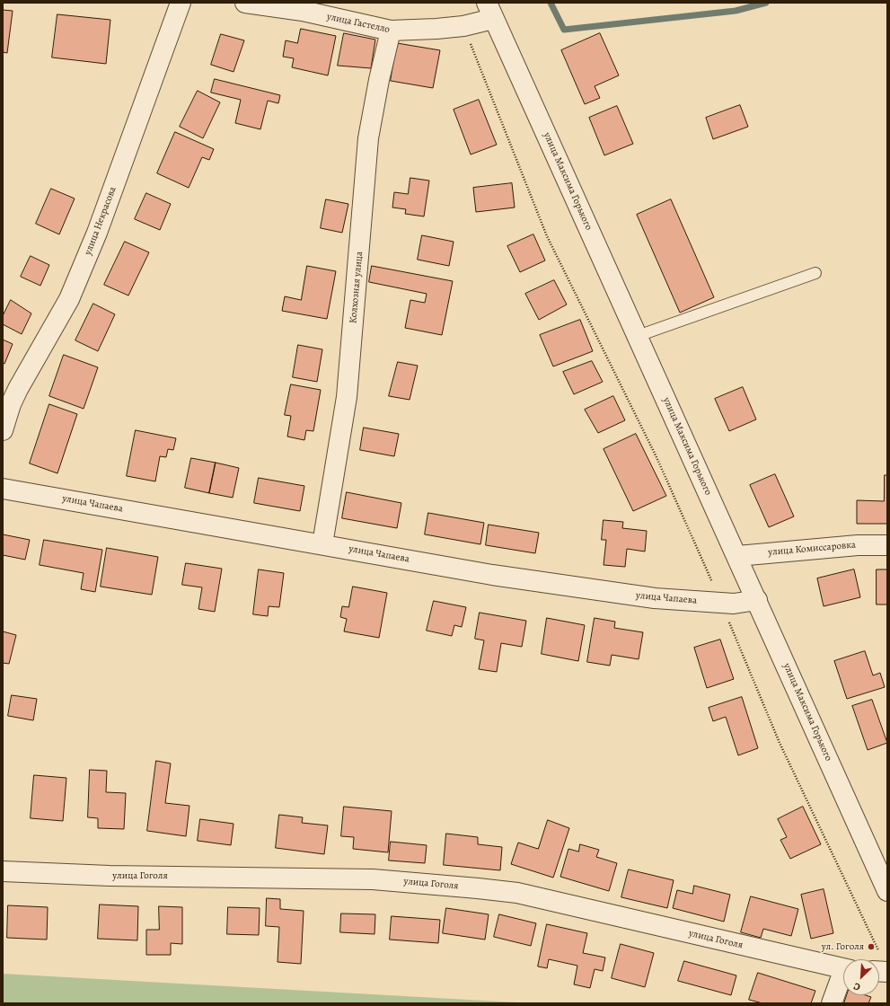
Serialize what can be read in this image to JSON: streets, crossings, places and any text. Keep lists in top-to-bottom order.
{
  "streets": {
    "street": [
      "улица Гастелло",
      "улица Максима Горького",
      "улица Некрасова",
      "Колхозная улица",
      "улица Чапаева",
      "улица Комиссаровка",
      "улица Гоголя"
    ]
  },
  "crossings": [
    ["улица Гастелло", "улица Максима Горького"],
    ["улица Гастелло", "Колхозная улица"],
    ["улица Максима Горького", "улица Чапаева"],
    ["улица Максима Горького", "улица Комиссаровка"],
    ["Колхозная улица", "улица Чапаева"]
  ],
  "places": ["ул. Гоголя"],
  "north": "bottom left"
}
